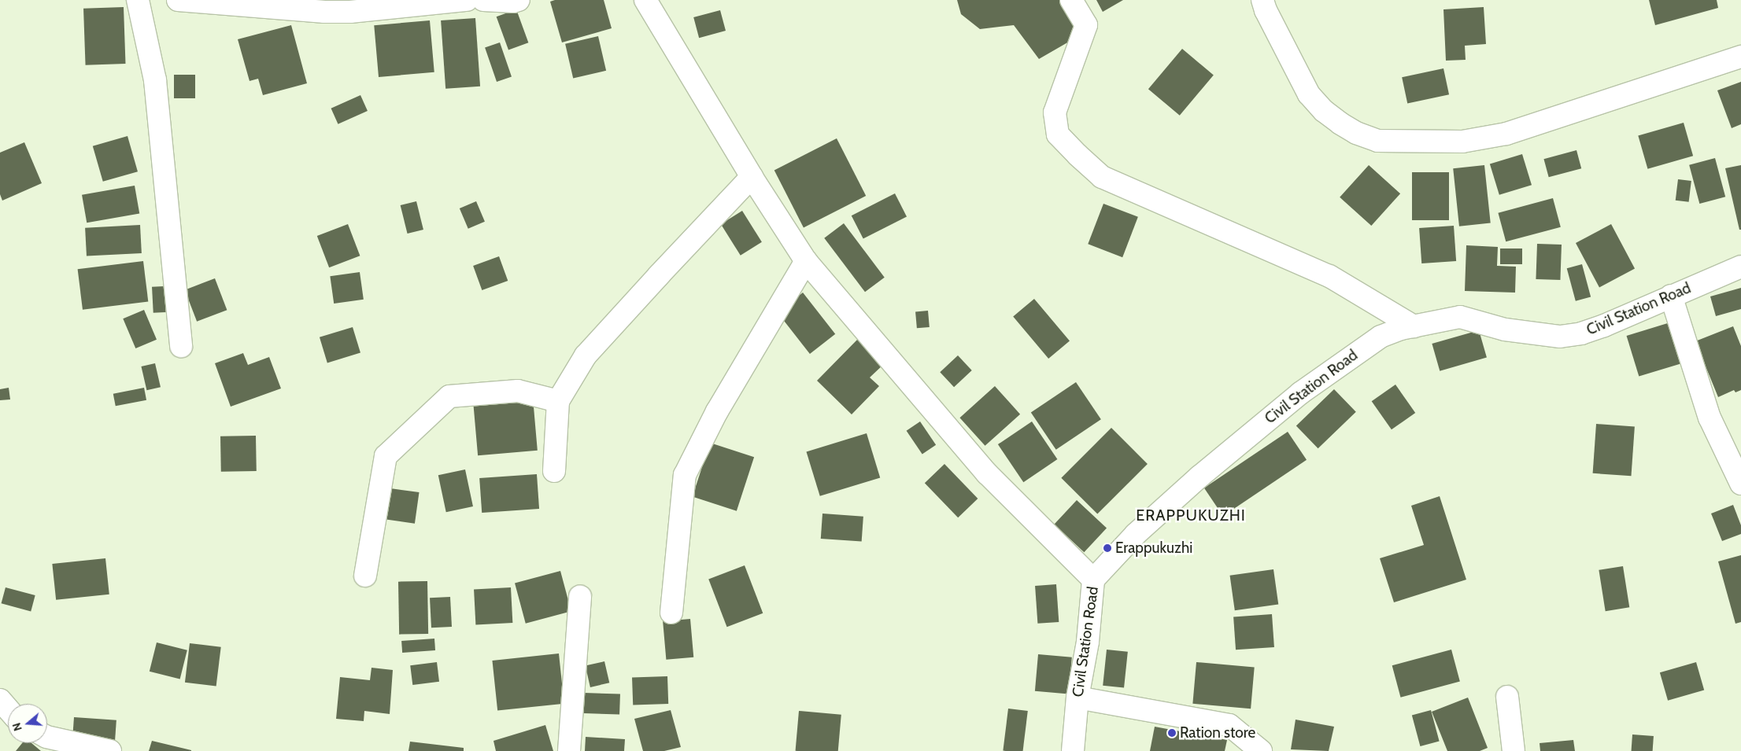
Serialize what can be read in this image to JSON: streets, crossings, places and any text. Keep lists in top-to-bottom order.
{
  "streets": {
    "street": ["Civil Station Road"]
  },
  "districts": ["ERAPPUKUZHI"],
  "places": ["Erappukuzhi", "Ration store"],
  "north": "left"
}
